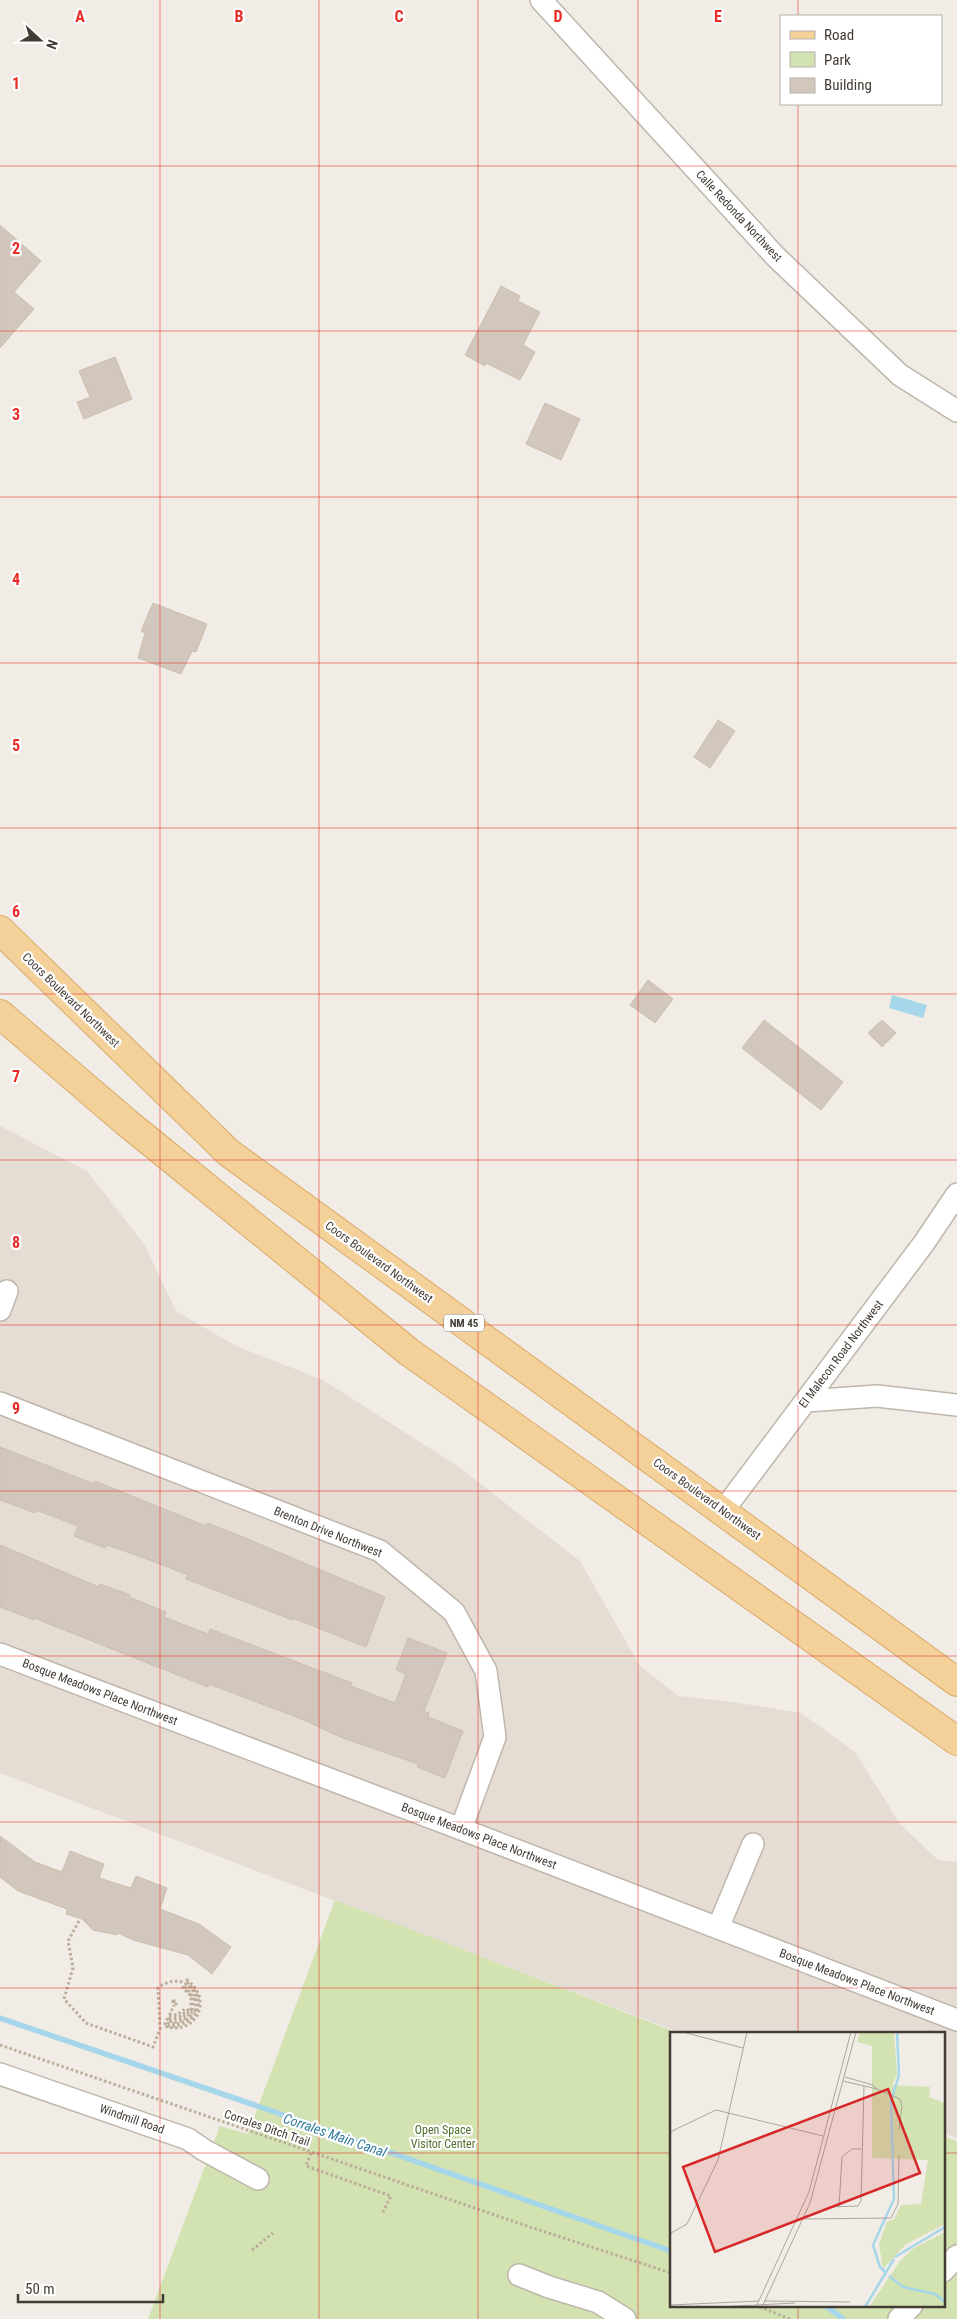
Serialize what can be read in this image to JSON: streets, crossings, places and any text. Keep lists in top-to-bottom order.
{
  "streets": {
    "main road": ["Coors Boulevard Northwest", "NM 45"],
    "street": [
      "Calle Redonda Northwest",
      "El Malecon Road Northwest",
      "Brenton Drive Northwest",
      "Bosque Meadows Place Northwest",
      "Windmill Road"
    ],
    "path": ["Corrales Ditch Trail"]
  },
  "crossings": [
    ["Coors Boulevard Northwest", "El Malecon Road Northwest"],
    ["Brenton Drive Northwest", "Bosque Meadows Place Northwest"]
  ],
  "water": ["Corrales Main Canal"],
  "parks": ["Open Space Visitor Center"],
  "legend": ["Road", "Park", "Building"],
  "scale_bar": "50 m",
  "north": "right",
  "grid": {
    "columns": [
      "A",
      "B",
      "C",
      "D",
      "E"
    ],
    "rows": [
      "1",
      "2",
      "3",
      "4",
      "5",
      "6",
      "7",
      "8",
      "9"
    ]
  }
}
